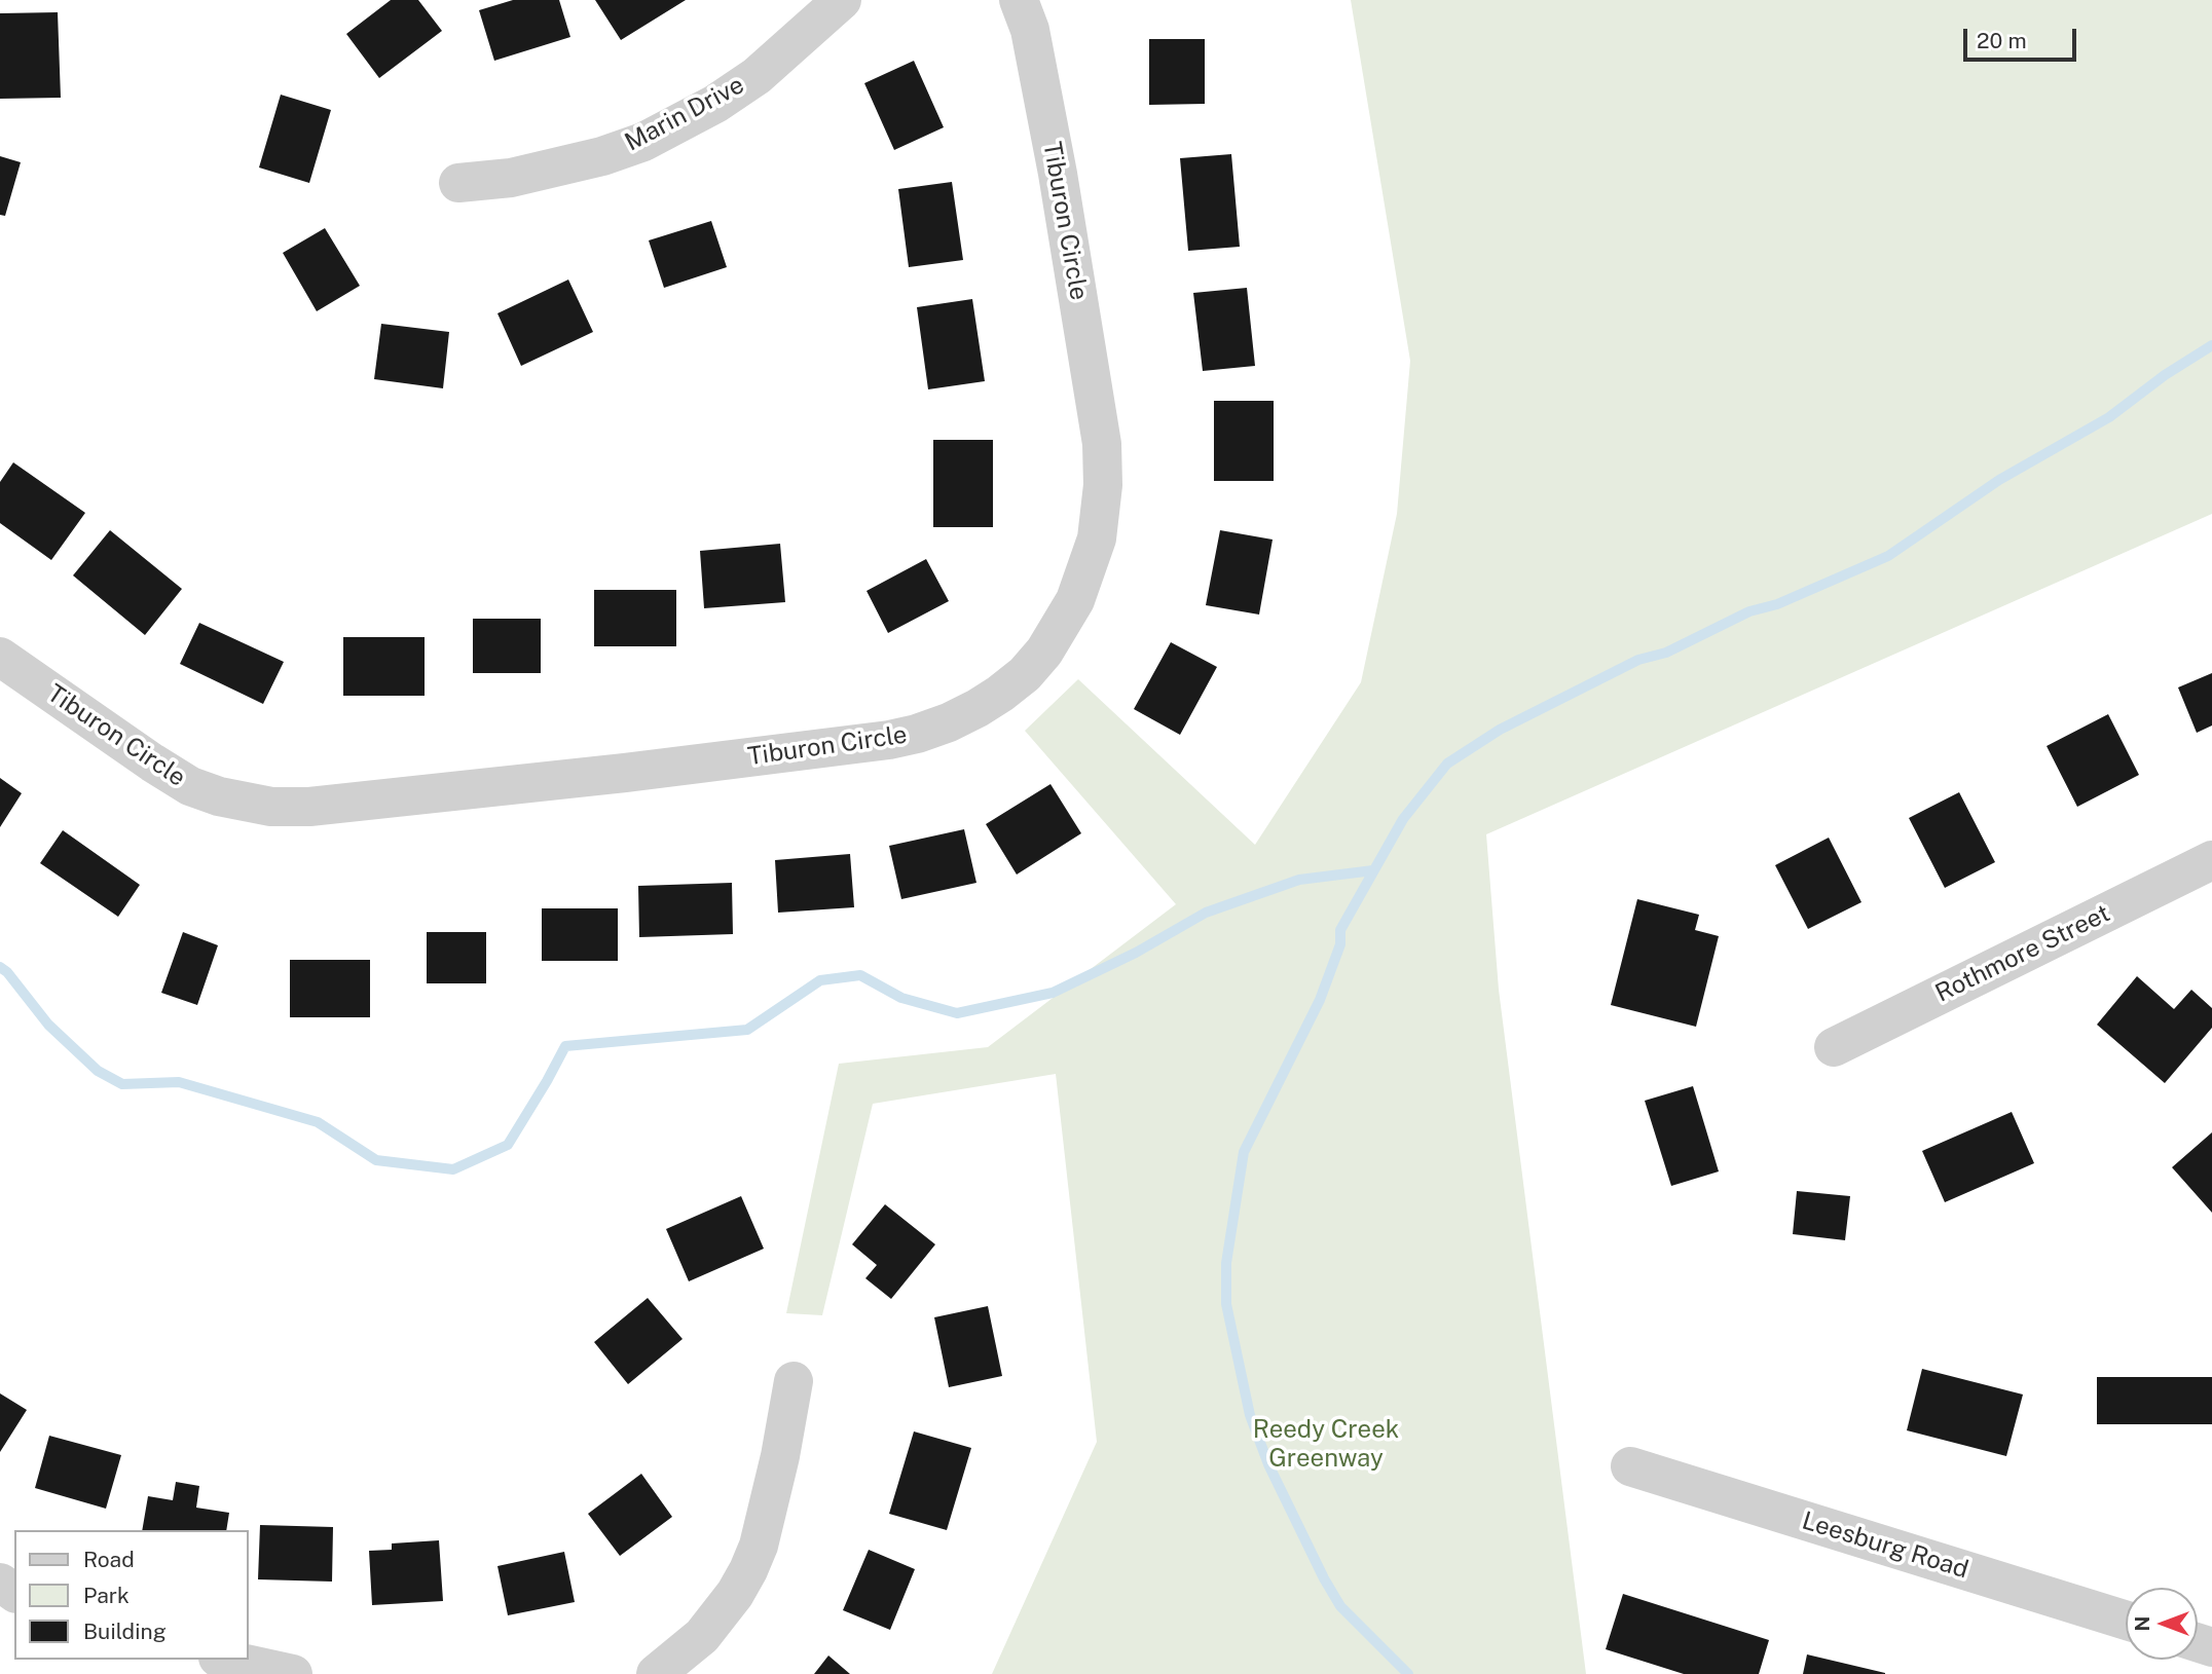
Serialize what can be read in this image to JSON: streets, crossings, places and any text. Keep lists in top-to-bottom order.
{
  "streets": {
    "street": [
      "Marin Drive",
      "Tiburon Circle",
      "Rothmore Street",
      "Leesburg Road"
    ]
  },
  "parks": ["Reedy Creek Greenway"],
  "legend": ["Road", "Park", "Building"],
  "scale_bar": "20 m",
  "north": "left"
}
